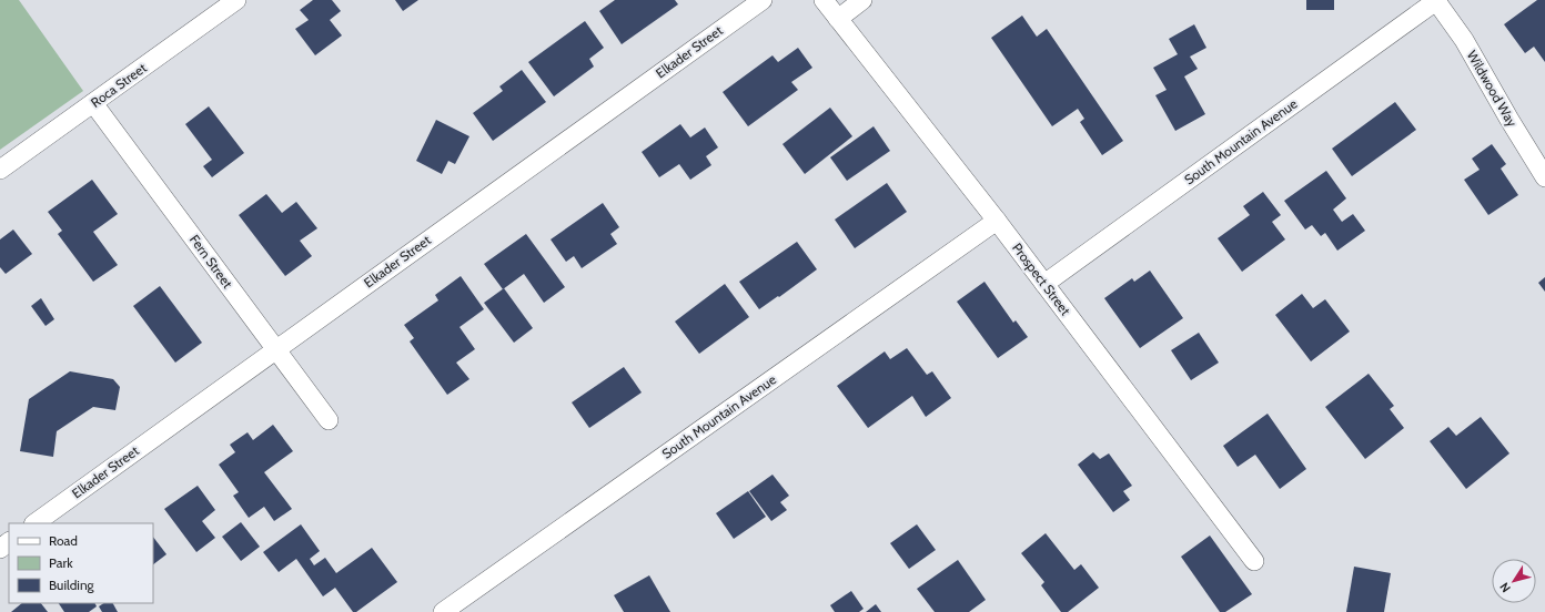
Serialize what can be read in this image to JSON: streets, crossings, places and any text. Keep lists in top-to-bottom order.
{
  "streets": {
    "street": [
      "Elkader Street",
      "Roca Street",
      "Wildwood Way",
      "South Mountain Avenue",
      "Fern Street",
      "Prospect Street"
    ]
  },
  "crossings": [
    ["Elkader Street", "Fern Street"],
    ["Roca Street", "Fern Street"],
    ["Wildwood Way", "South Mountain Avenue"],
    ["South Mountain Avenue", "Prospect Street"]
  ],
  "legend": ["Road", "Park", "Building"],
  "north": "bottom left"
}
